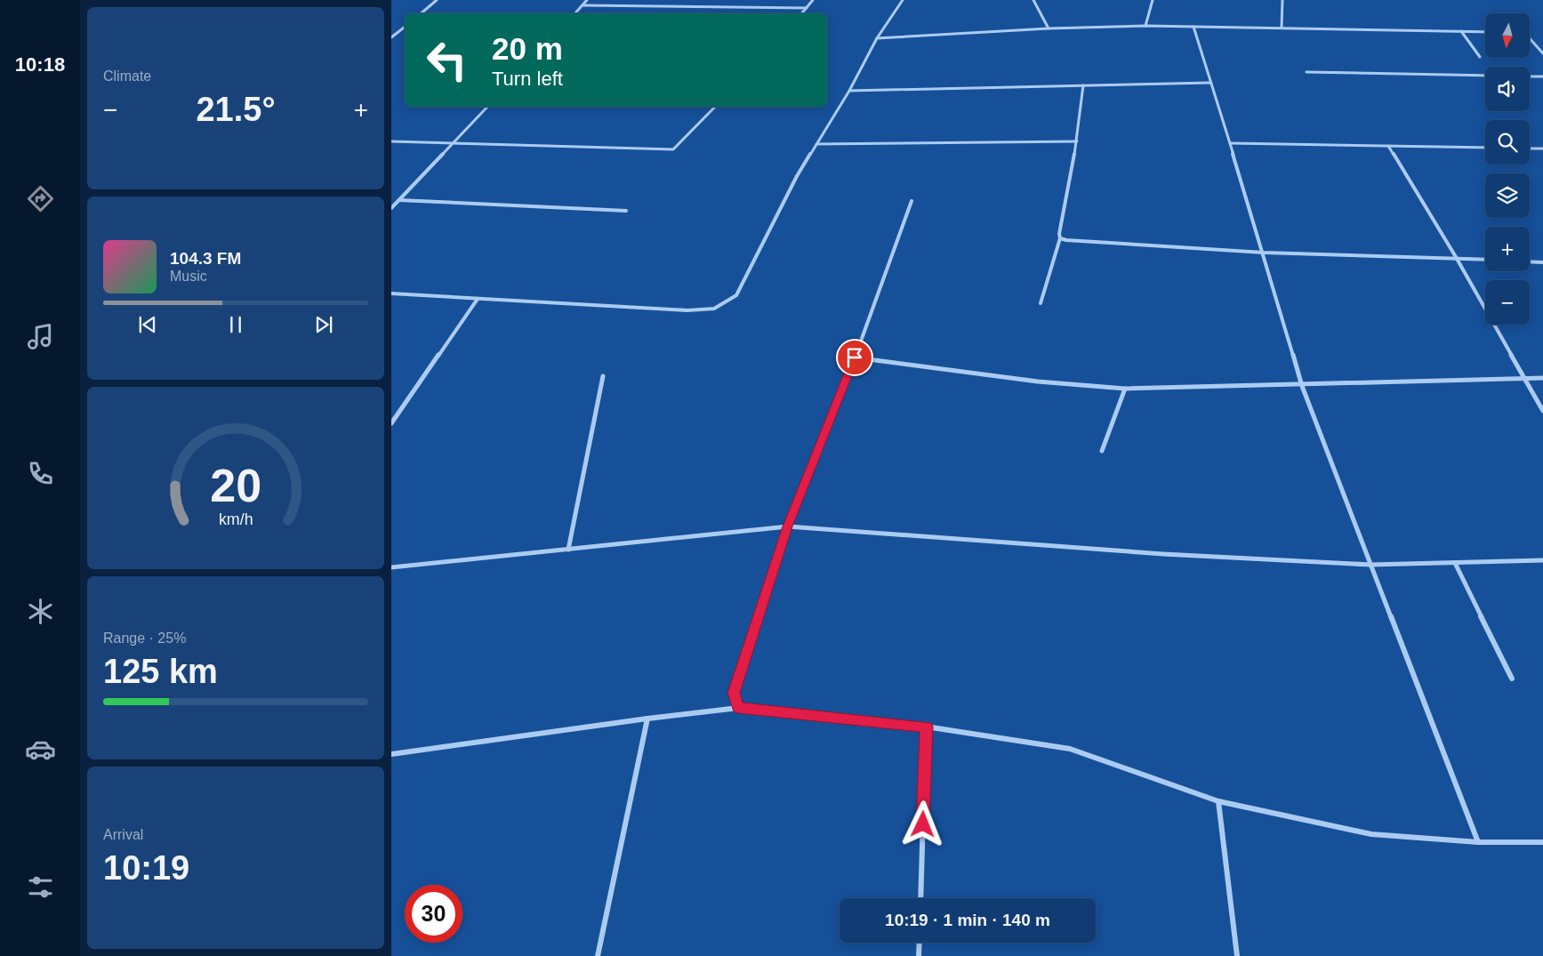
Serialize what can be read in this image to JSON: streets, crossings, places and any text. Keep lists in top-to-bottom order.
{
  "north": "bottom",
  "page": {
    "tabs": "10:18",
    "tile": [
      "Climate",
      ["Range · 25%", "125 km"],
      ["Arrival", "10:19"]
    ],
    "map_buttons": ["+", "−"],
    "turn": ["20 m", "Turn left"],
    "heat": ["−", "21.5°", "+"],
    "song": ["104.3 FM", "Music"],
    "limit": "30",
    "trip": "10:19 · 1 min · 140 m",
    "gauge": ["20", "km/h"]
  }
}
